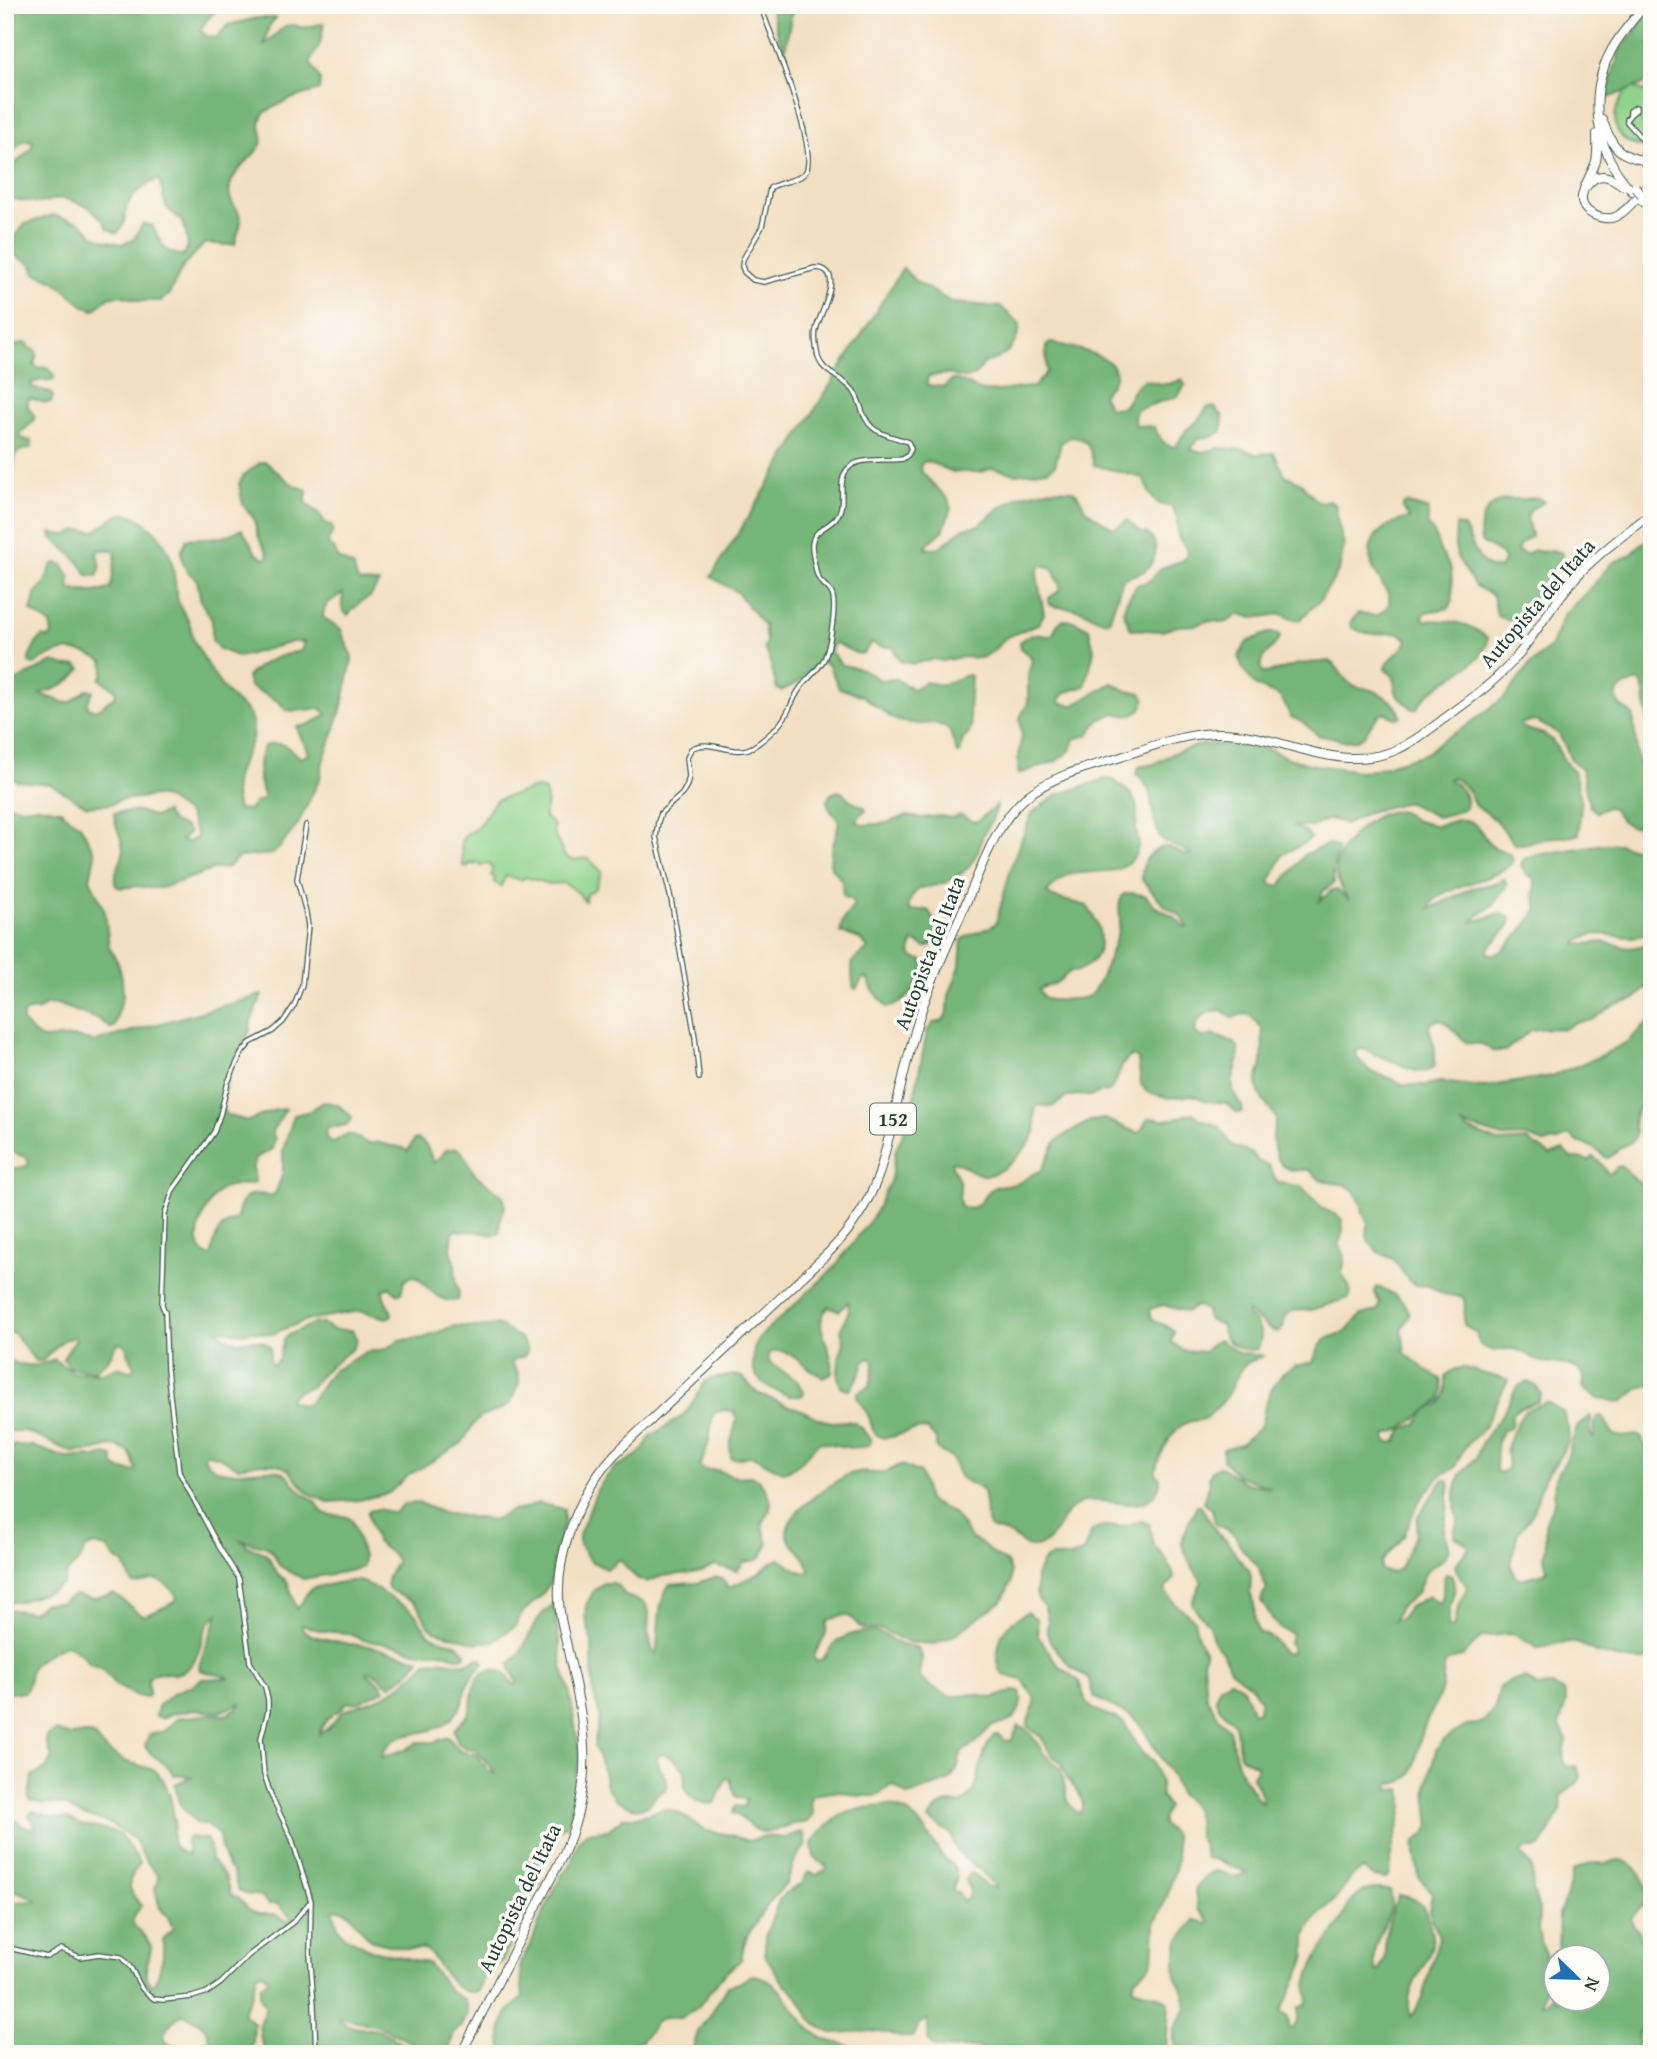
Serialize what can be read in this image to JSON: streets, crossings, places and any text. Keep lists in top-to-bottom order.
{
  "streets": {
    "highway": ["Autopista del Itata", "152"]
  },
  "north": "bottom right"
}
